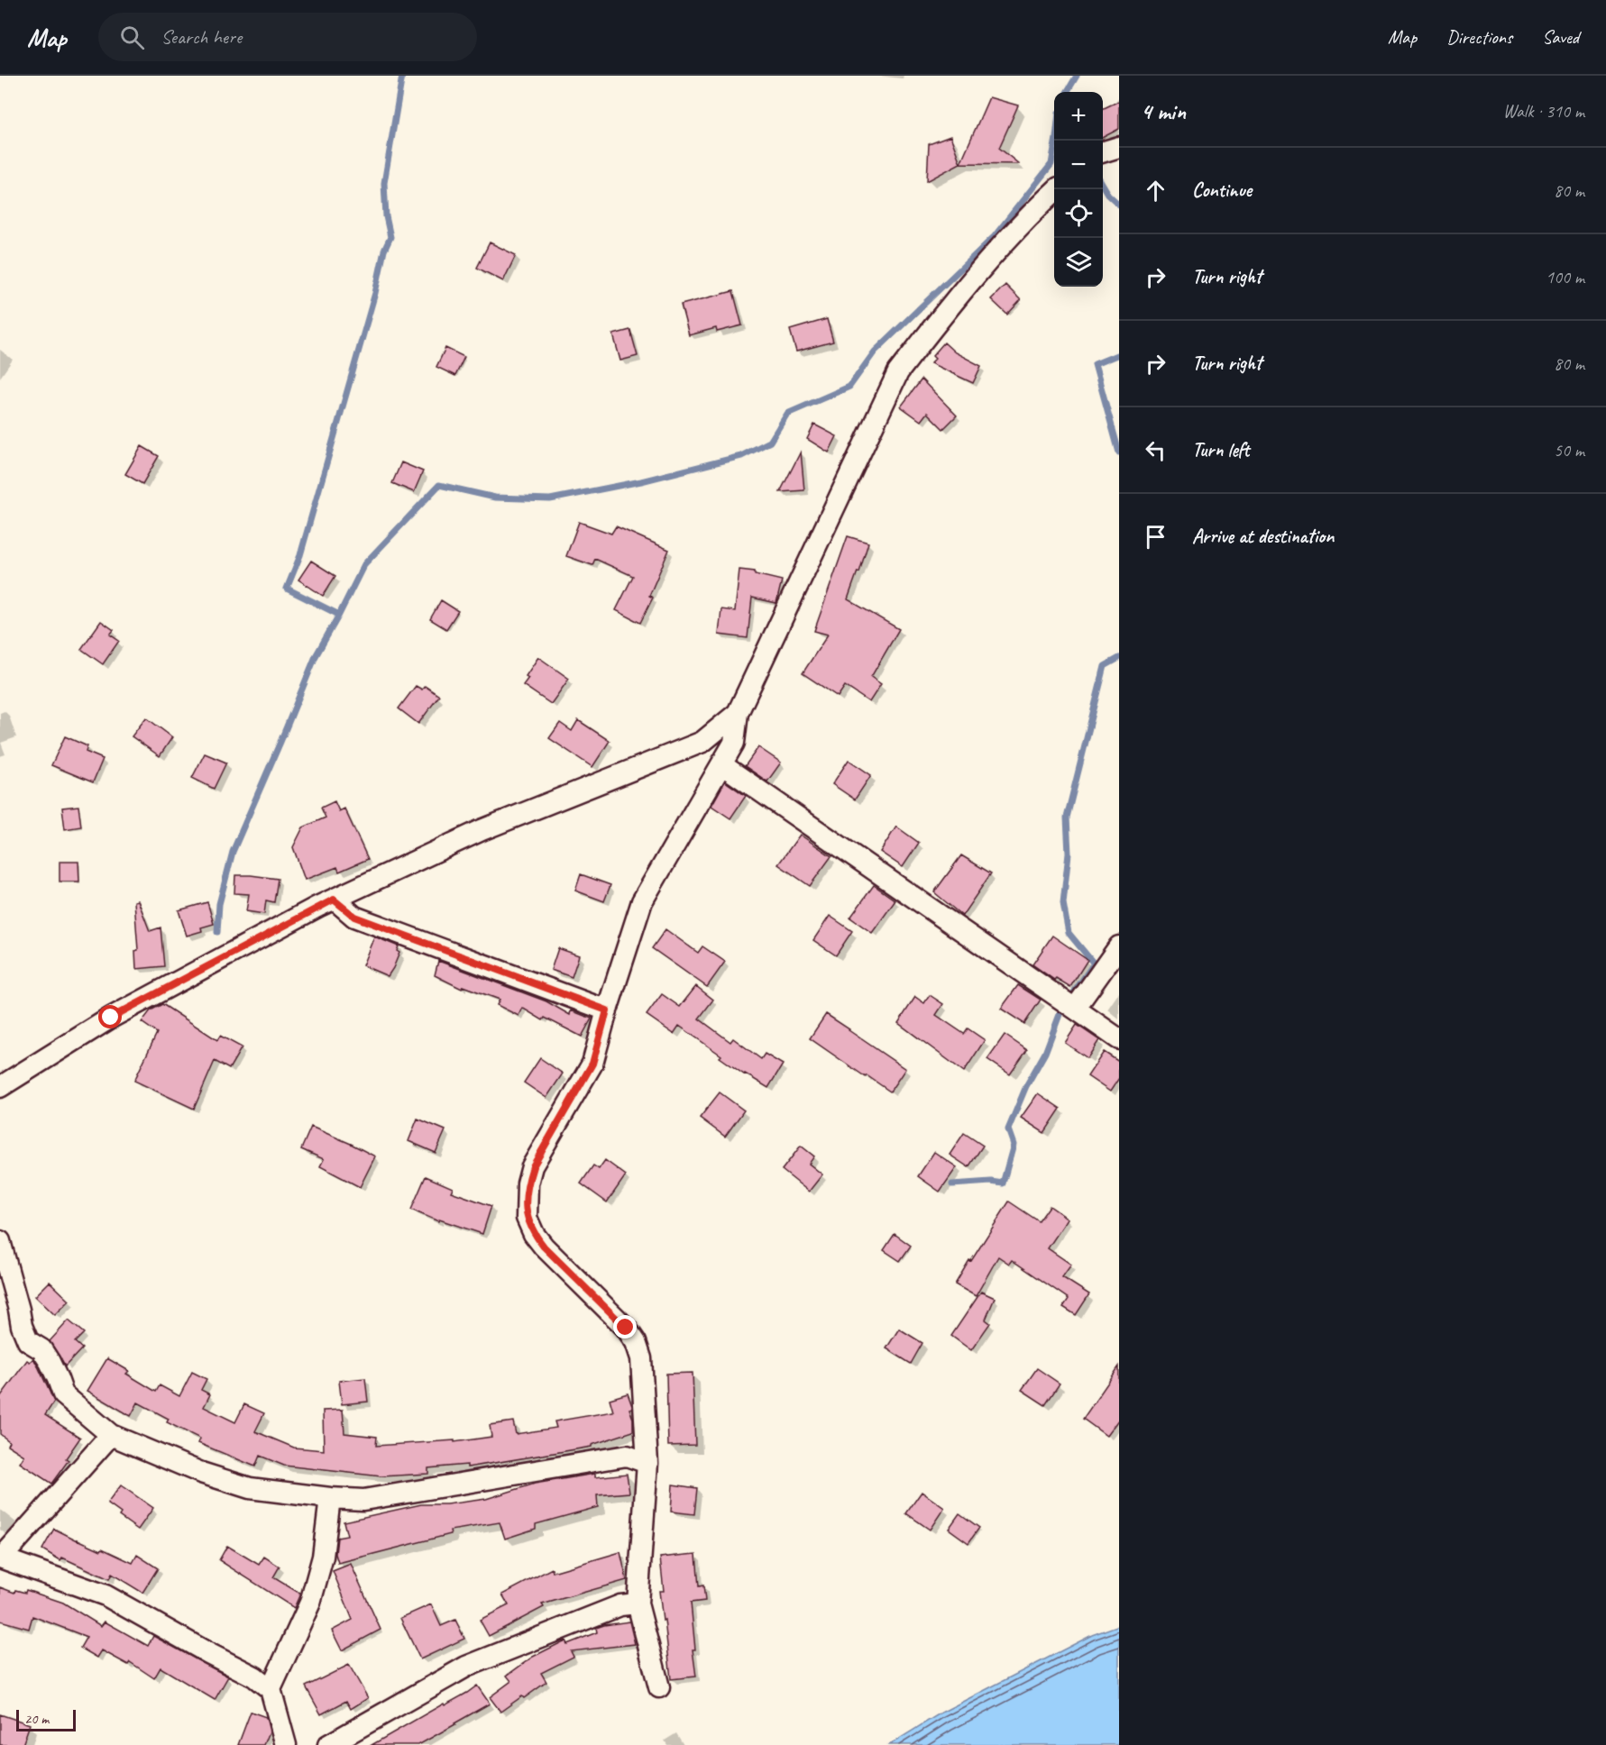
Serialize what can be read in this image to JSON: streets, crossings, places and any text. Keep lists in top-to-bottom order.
{
  "scale_bar": "20 m",
  "page": {
    "header": "Map",
    "search": "Search here",
    "nav": ["Map", "Directions", "Saved"],
    "heading": ["4 min", "Walk · 310 m"],
    "map_buttons": ["+", "−"],
    "list": [
      ["Continue", "80 m"],
      ["Turn right", "100 m"],
      ["Turn right", "80 m"],
      ["Turn left", "50 m"],
      "Arrive at destination"
    ],
    "scale": "20 m"
  }
}
